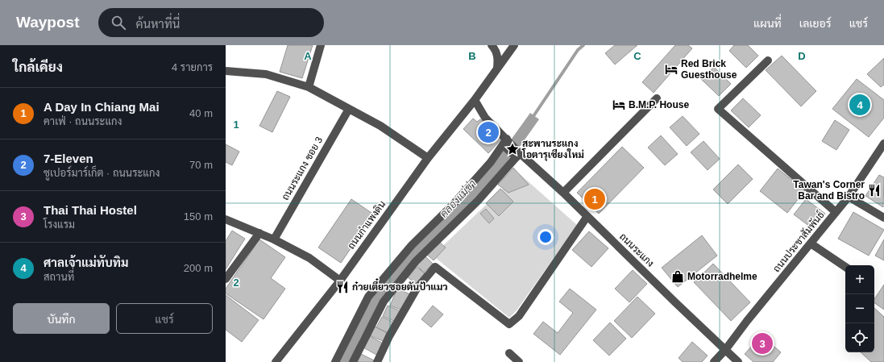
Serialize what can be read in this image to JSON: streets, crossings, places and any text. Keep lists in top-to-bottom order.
{
  "streets": {
    "street": [
      "ถนนระแกง ซอย 3",
      "ถนนกำแพงดิน",
      "ถนนประชาสัมพันธ์",
      "ถนนระแกง"
    ]
  },
  "crossings": [
    ["ถนนประชาสัมพันธ์", "ถนนระแกง"]
  ],
  "water": ["คลองแม่ข่า"],
  "places": {
    "hotel": ["Red Brick Guesthouse", "B.M.P. House"],
    "place": ["สะพานระแกง โอตารุเชียงใหม่"],
    "restaurant": ["Tawan's Corner Bar and Bistro", "ก๋วยเตี๋ยวซอยตันป้าแมว"],
    "shop": ["Motorradhelme"]
  },
  "page": {
    "header": "Waypost",
    "search": "ค้นหาที่นี่",
    "nav": ["แผนที่", "เลเยอร์", "แชร์"],
    "heading": ["ใกล้เคียง", "4 รายการ"],
    "list": [
      {
        "mark": "1",
        "name": "A Day In Chiang Mai",
        "note": "คาเฟ่ · ถนนระแกง",
        "value": "40 m"
      },
      {
        "mark": "2",
        "name": "7-Eleven",
        "note": "ซูเปอร์มาร์เก็ต · ถนนระแกง",
        "value": "70 m"
      },
      {
        "mark": "3",
        "name": "Thai Thai Hostel",
        "note": "โรงแรม",
        "value": "150 m"
      },
      {
        "mark": "4",
        "name": "ศาลเจ้าแม่ทับทิม",
        "note": "สถานที่",
        "value": "200 m"
      }
    ],
    "pins": [
      "4",
      "2",
      "1",
      "3"
    ],
    "map_buttons": ["+", "−"],
    "buttons": ["บันทึก", "แชร์"]
  },
  "grid": {
    "columns": [
      "A",
      "B",
      "C",
      "D"
    ],
    "rows": ["1", "2"]
  }
}
